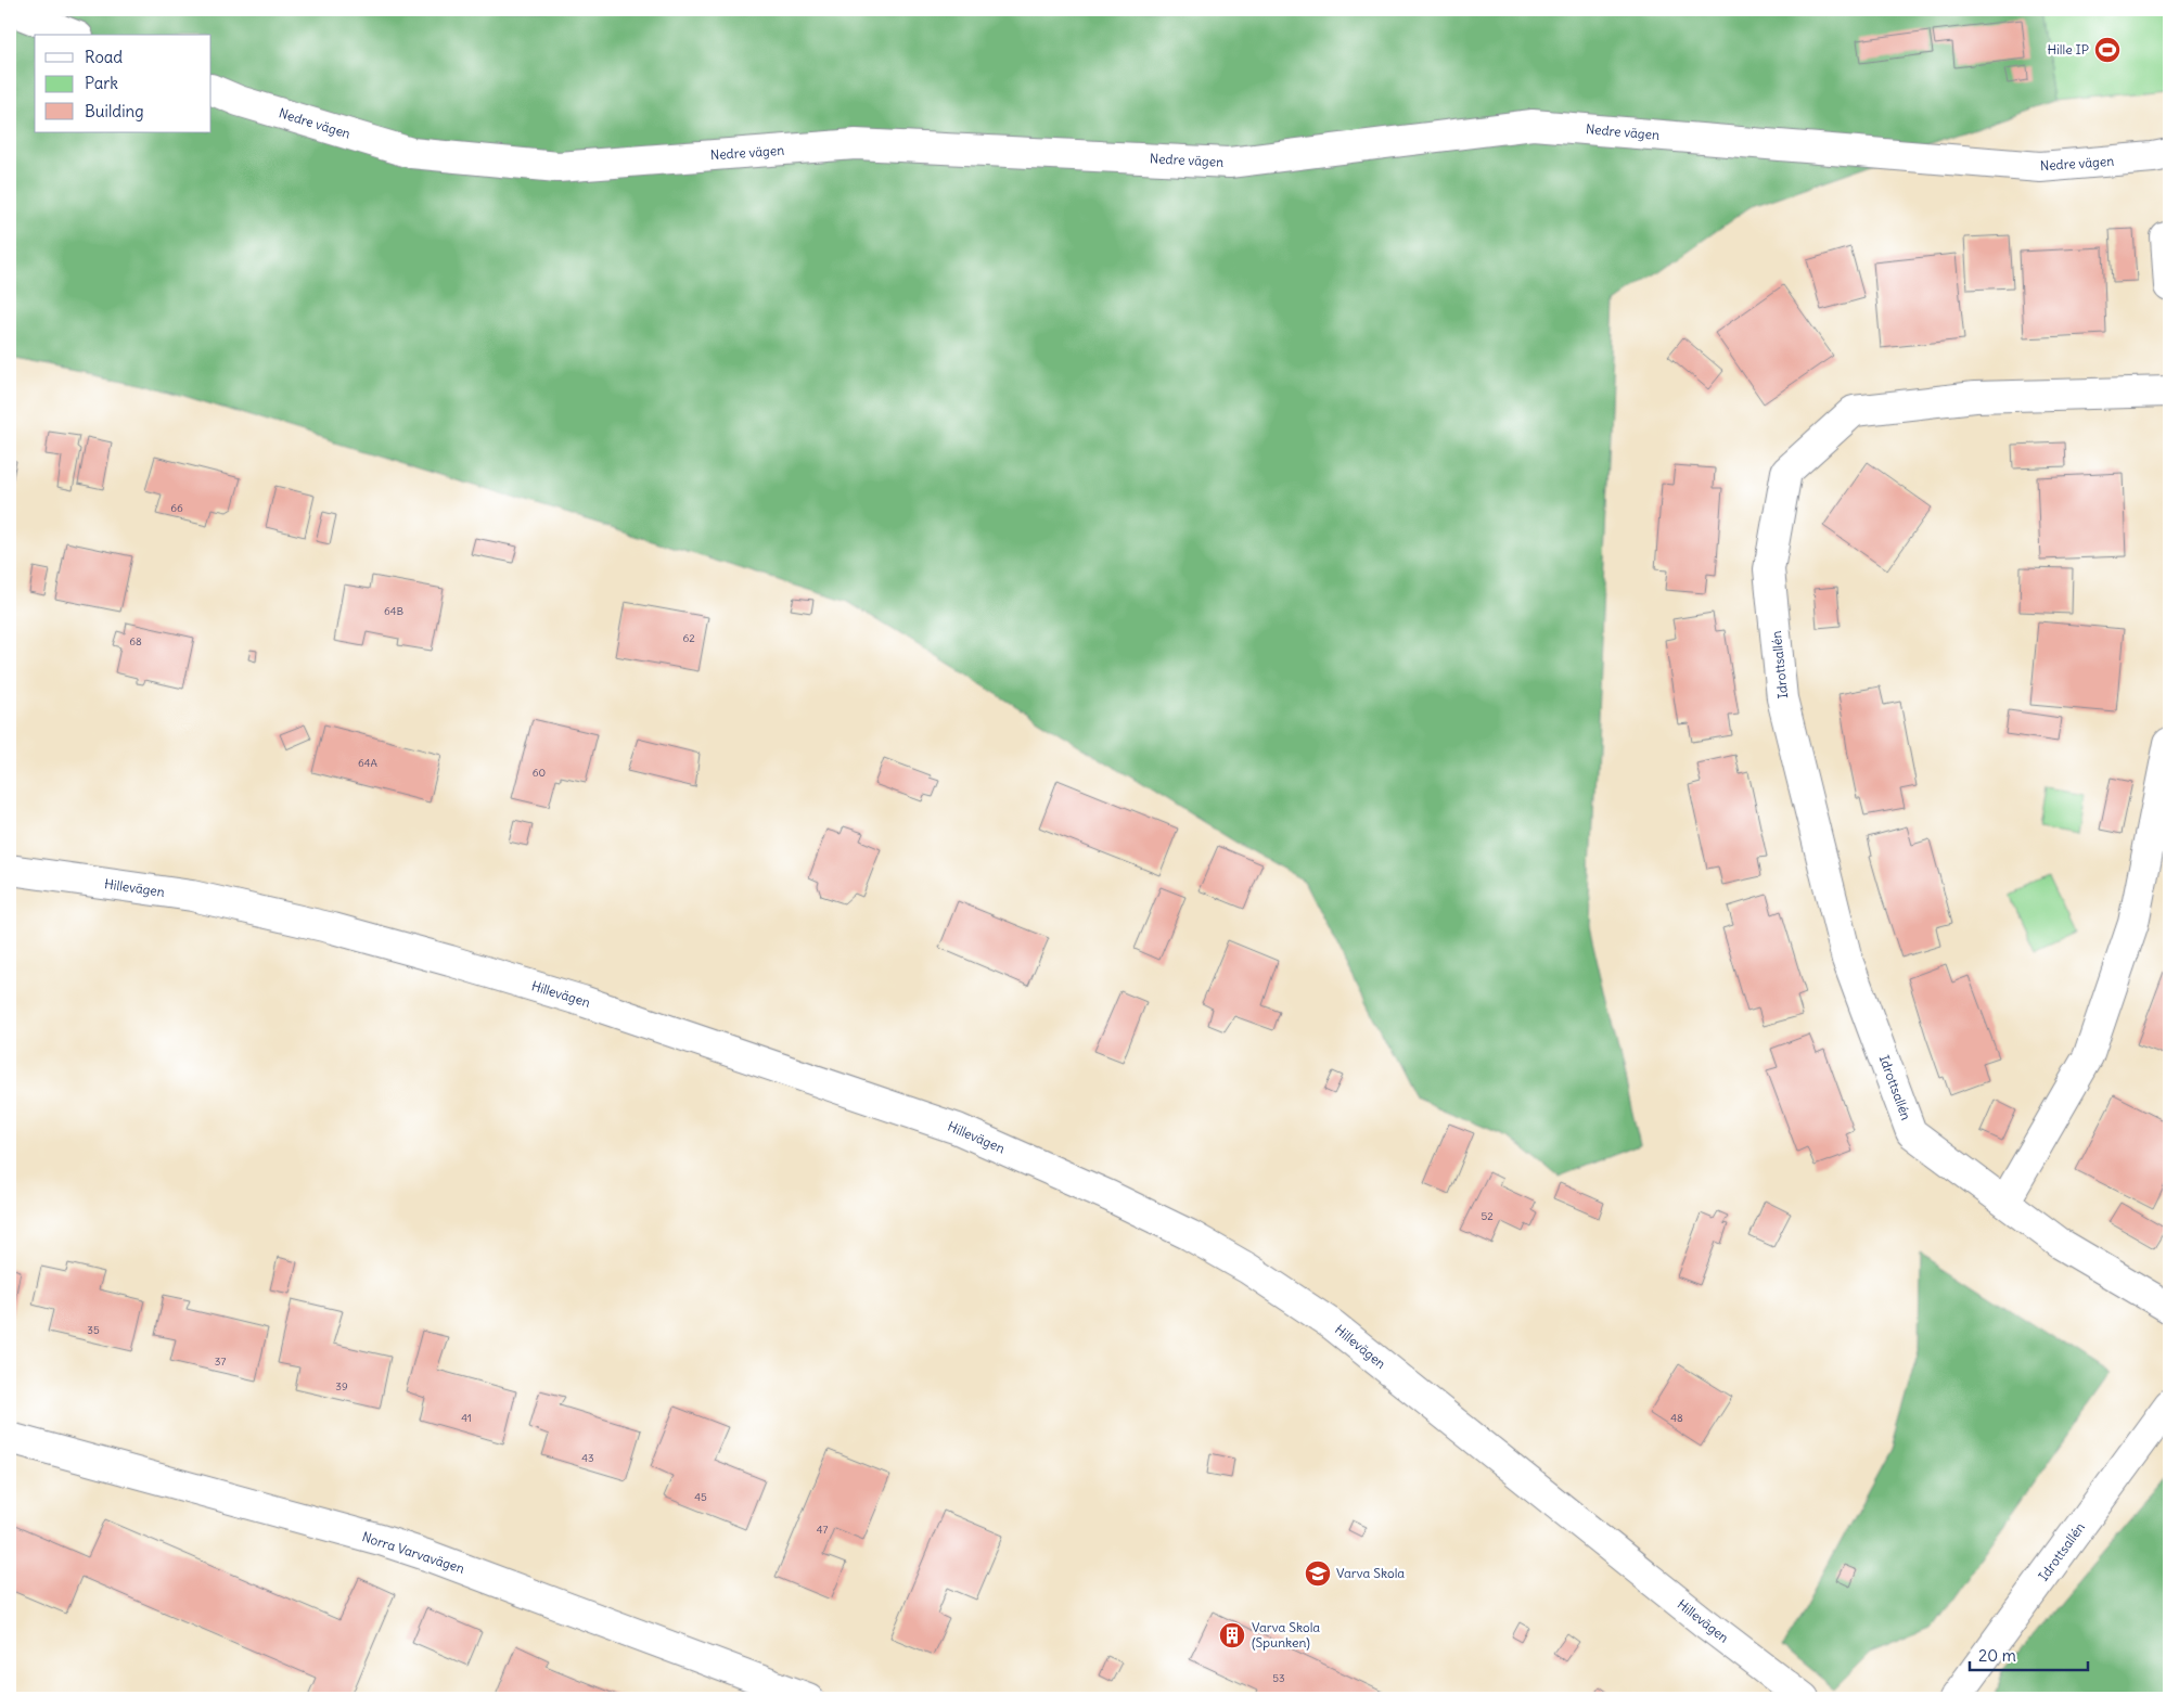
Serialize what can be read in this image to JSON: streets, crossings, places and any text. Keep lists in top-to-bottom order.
{
  "streets": {
    "street": [
      "Nedre vägen",
      "Idrottsallén",
      "Hillevägen",
      "Norra Varvavägen"
    ]
  },
  "places": {
    "sports": ["Hille IP"],
    "school or university": ["Varva Skola"],
    "building": ["Varva Skola (Spunken)"]
  },
  "house_numbers": [
    "66",
    "64B",
    "62",
    "68",
    "64A",
    "60",
    "52",
    "35",
    "37",
    "39",
    "41",
    "48",
    "43",
    "45",
    "47",
    "53"
  ],
  "legend": ["Road", "Park", "Building"],
  "scale_bar": "20 m"
}
